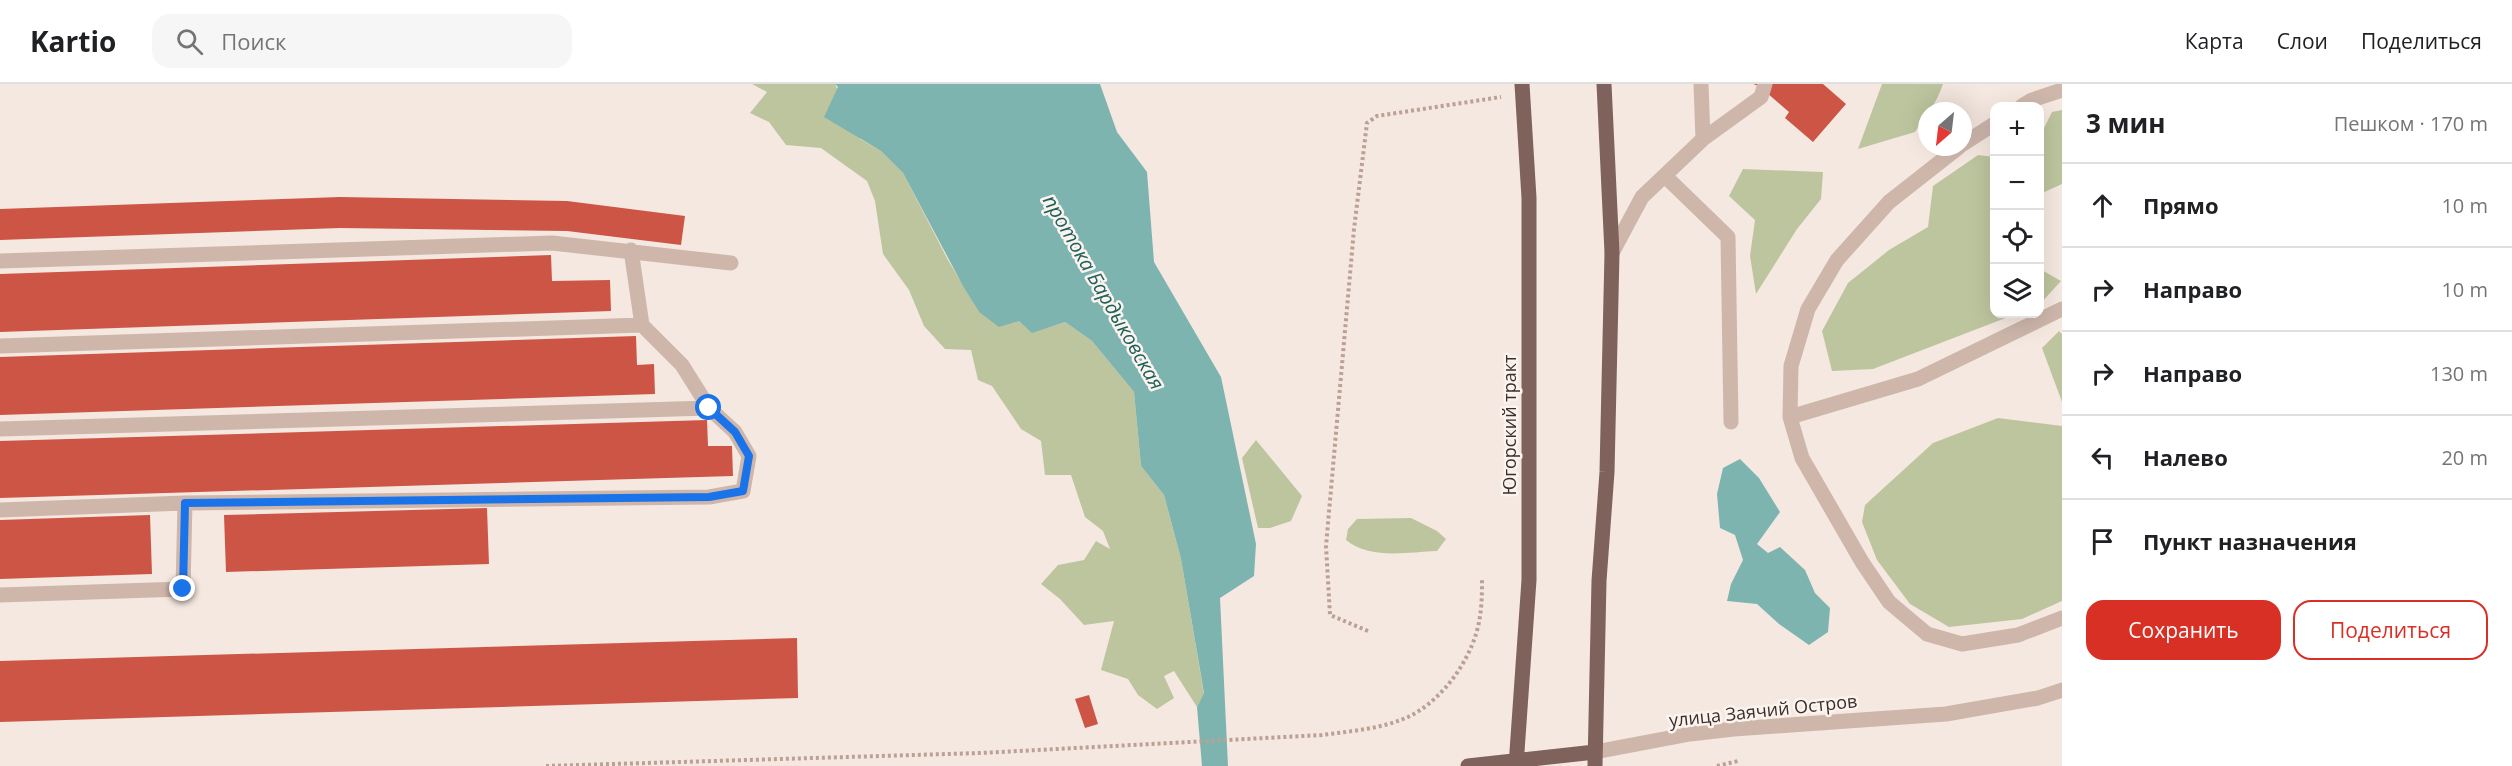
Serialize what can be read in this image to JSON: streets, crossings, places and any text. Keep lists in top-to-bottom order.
{
  "streets": {
    "main road": ["Югорский тракт", "улица Заячий Остров"]
  },
  "crossings": [
    ["Югорский тракт", "улица Заячий Остров"]
  ],
  "water": ["протока Бардыковская"],
  "north": "bottom left",
  "page": {
    "header": "Kartio",
    "search": "Поиск",
    "nav": ["Карта", "Слои", "Поделиться"],
    "heading": ["3 мин", "Пешком · 170 m"],
    "map_buttons": ["+", "−"],
    "list": [
      ["Прямо", "10 m"],
      ["Направо", "10 m"],
      ["Направо", "130 m"],
      ["Налево", "20 m"],
      "Пункт назначения"
    ],
    "buttons": ["Сохранить", "Поделиться"]
  }
}
